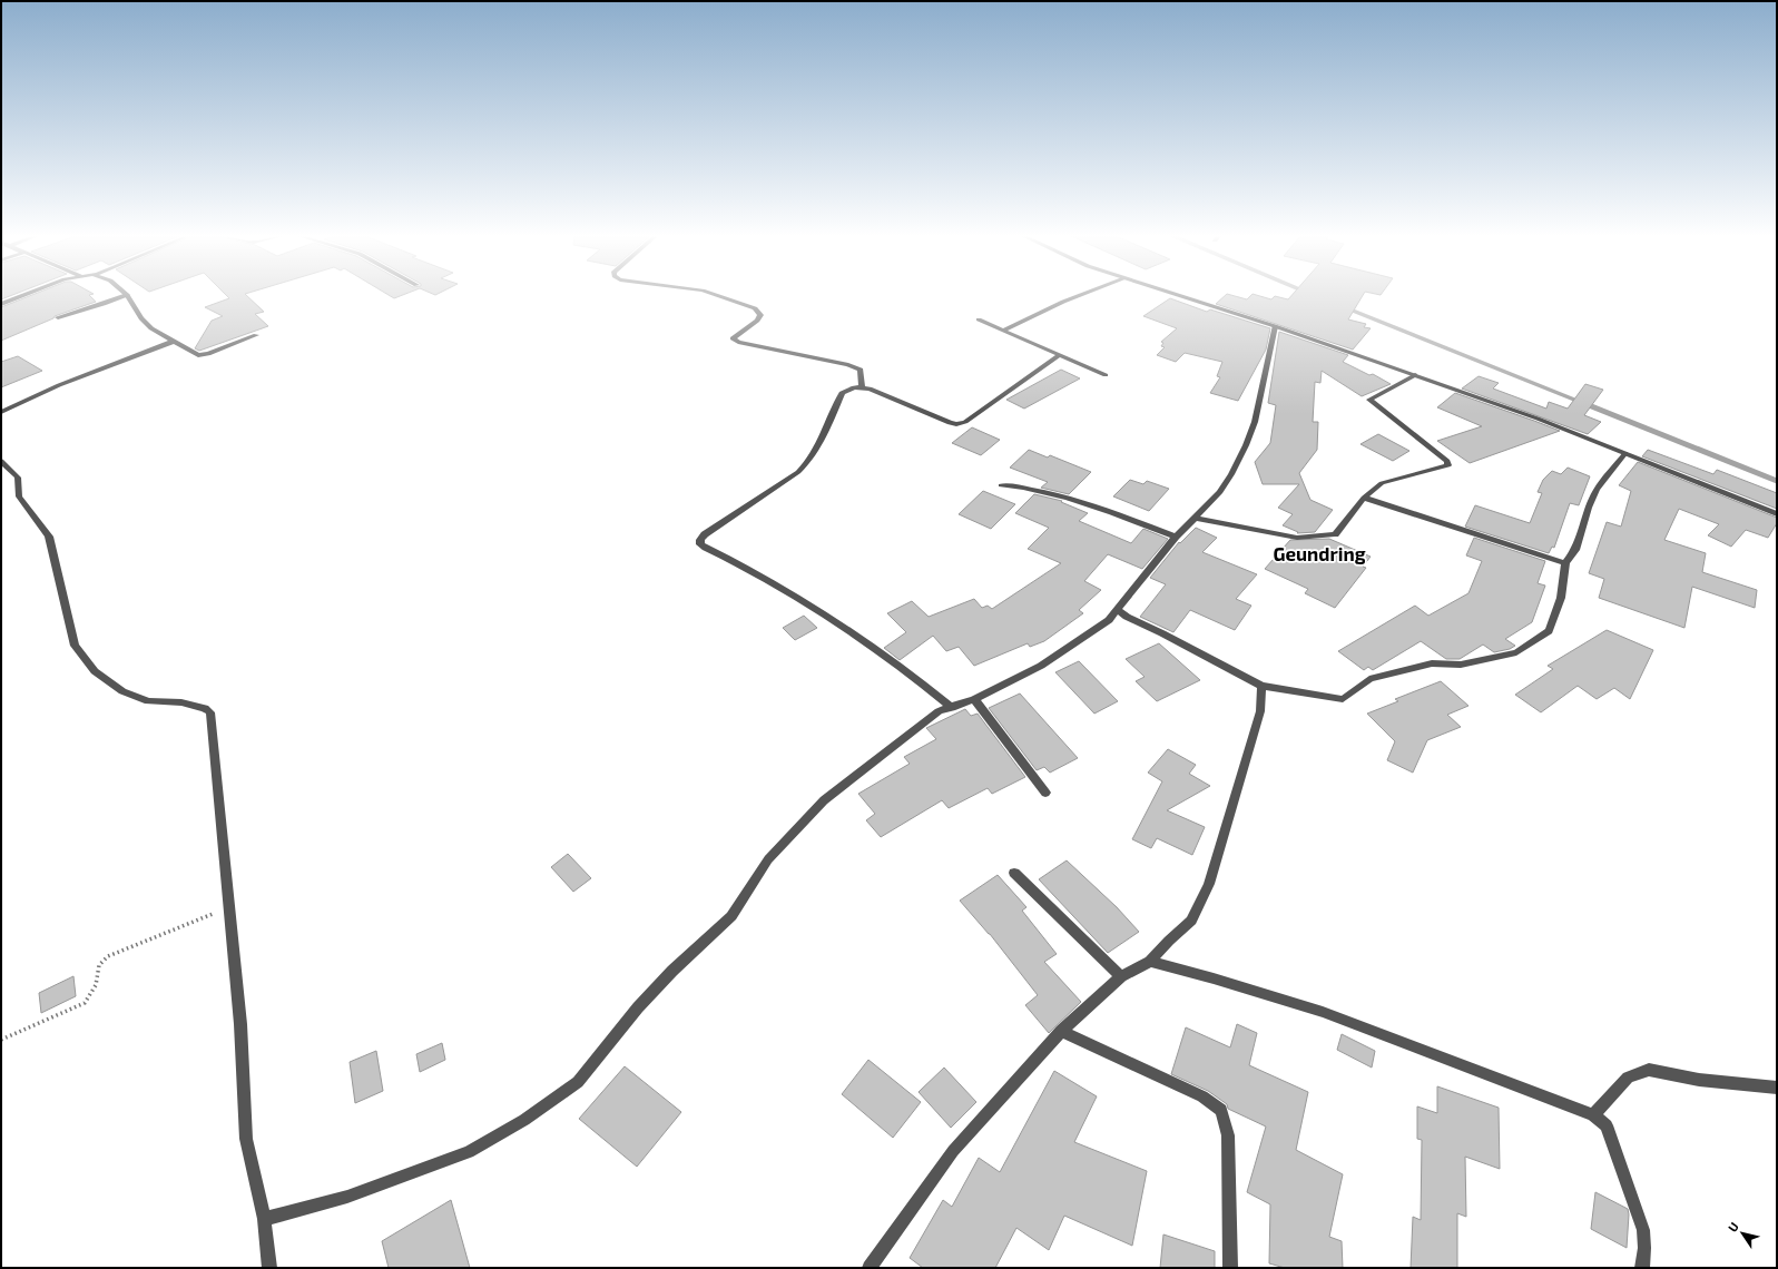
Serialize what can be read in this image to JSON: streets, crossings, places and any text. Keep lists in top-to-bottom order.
{
  "districts": ["Geundring"],
  "north": "top left"
}
